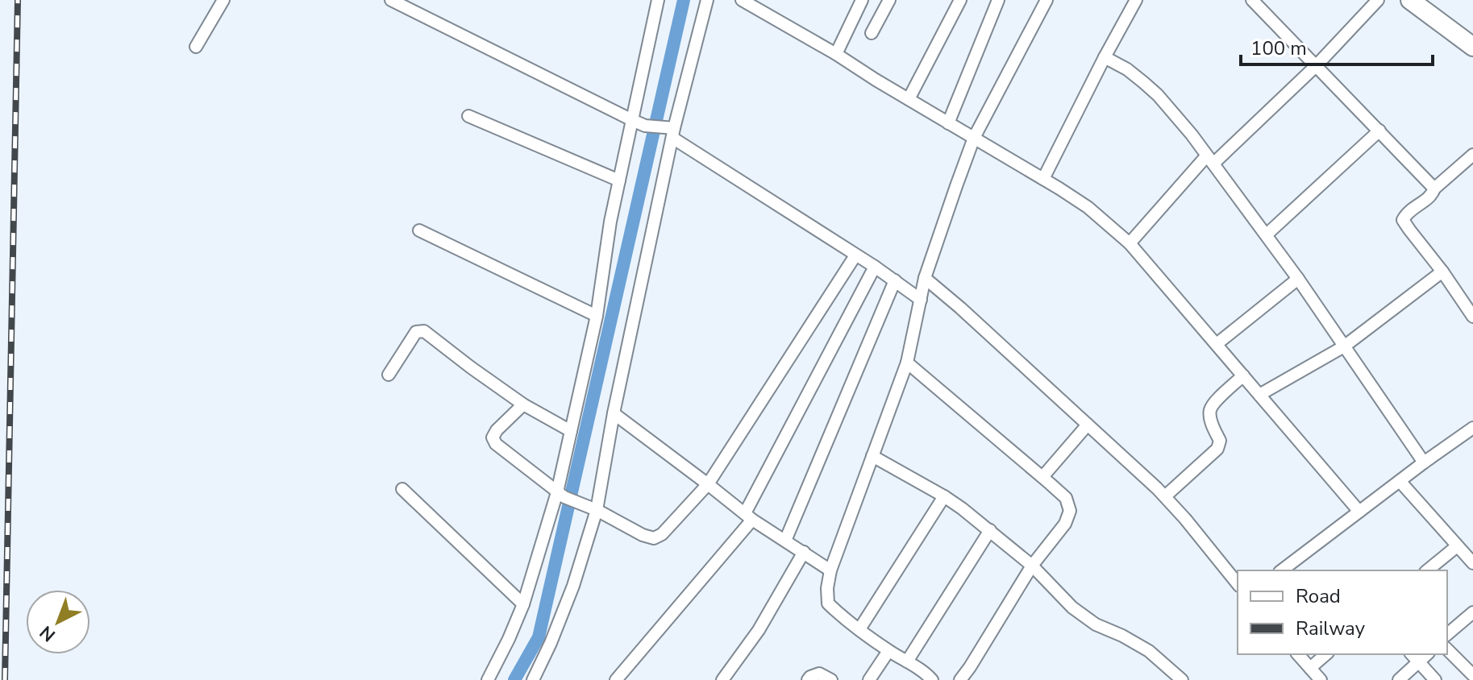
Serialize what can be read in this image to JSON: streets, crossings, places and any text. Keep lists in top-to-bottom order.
{
  "legend": ["Road", "Railway"],
  "scale_bar": "100 m",
  "north": "bottom left"
}
